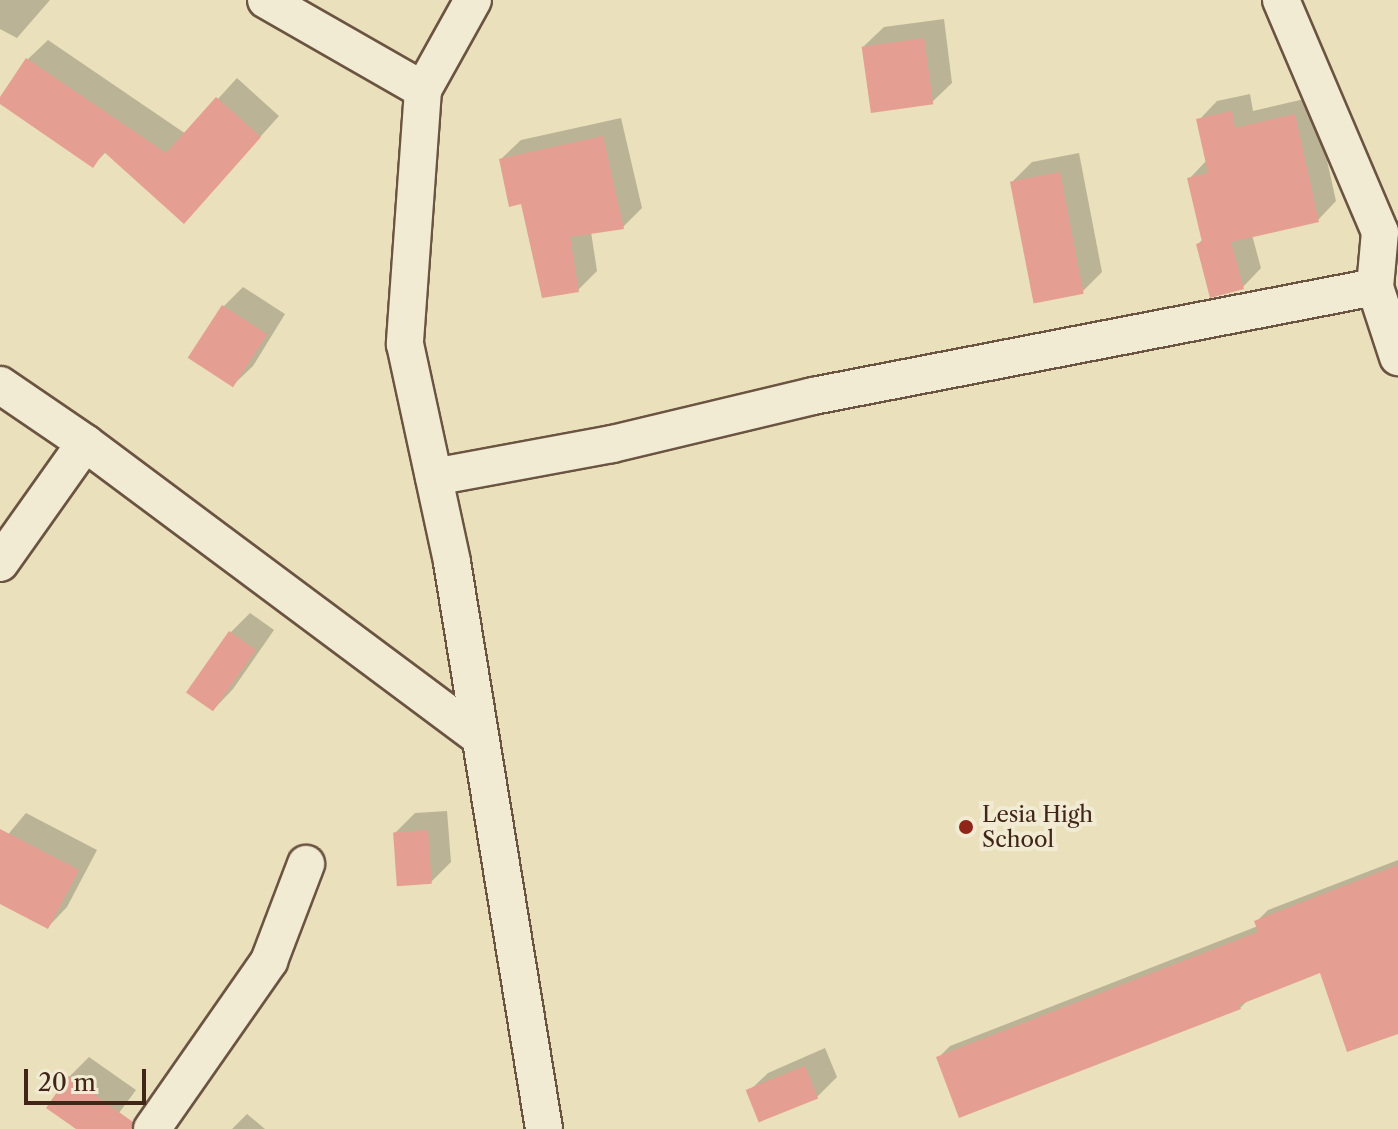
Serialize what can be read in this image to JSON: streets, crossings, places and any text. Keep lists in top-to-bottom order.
{
  "places": ["Lesia High School"],
  "scale_bar": "20 m"
}
